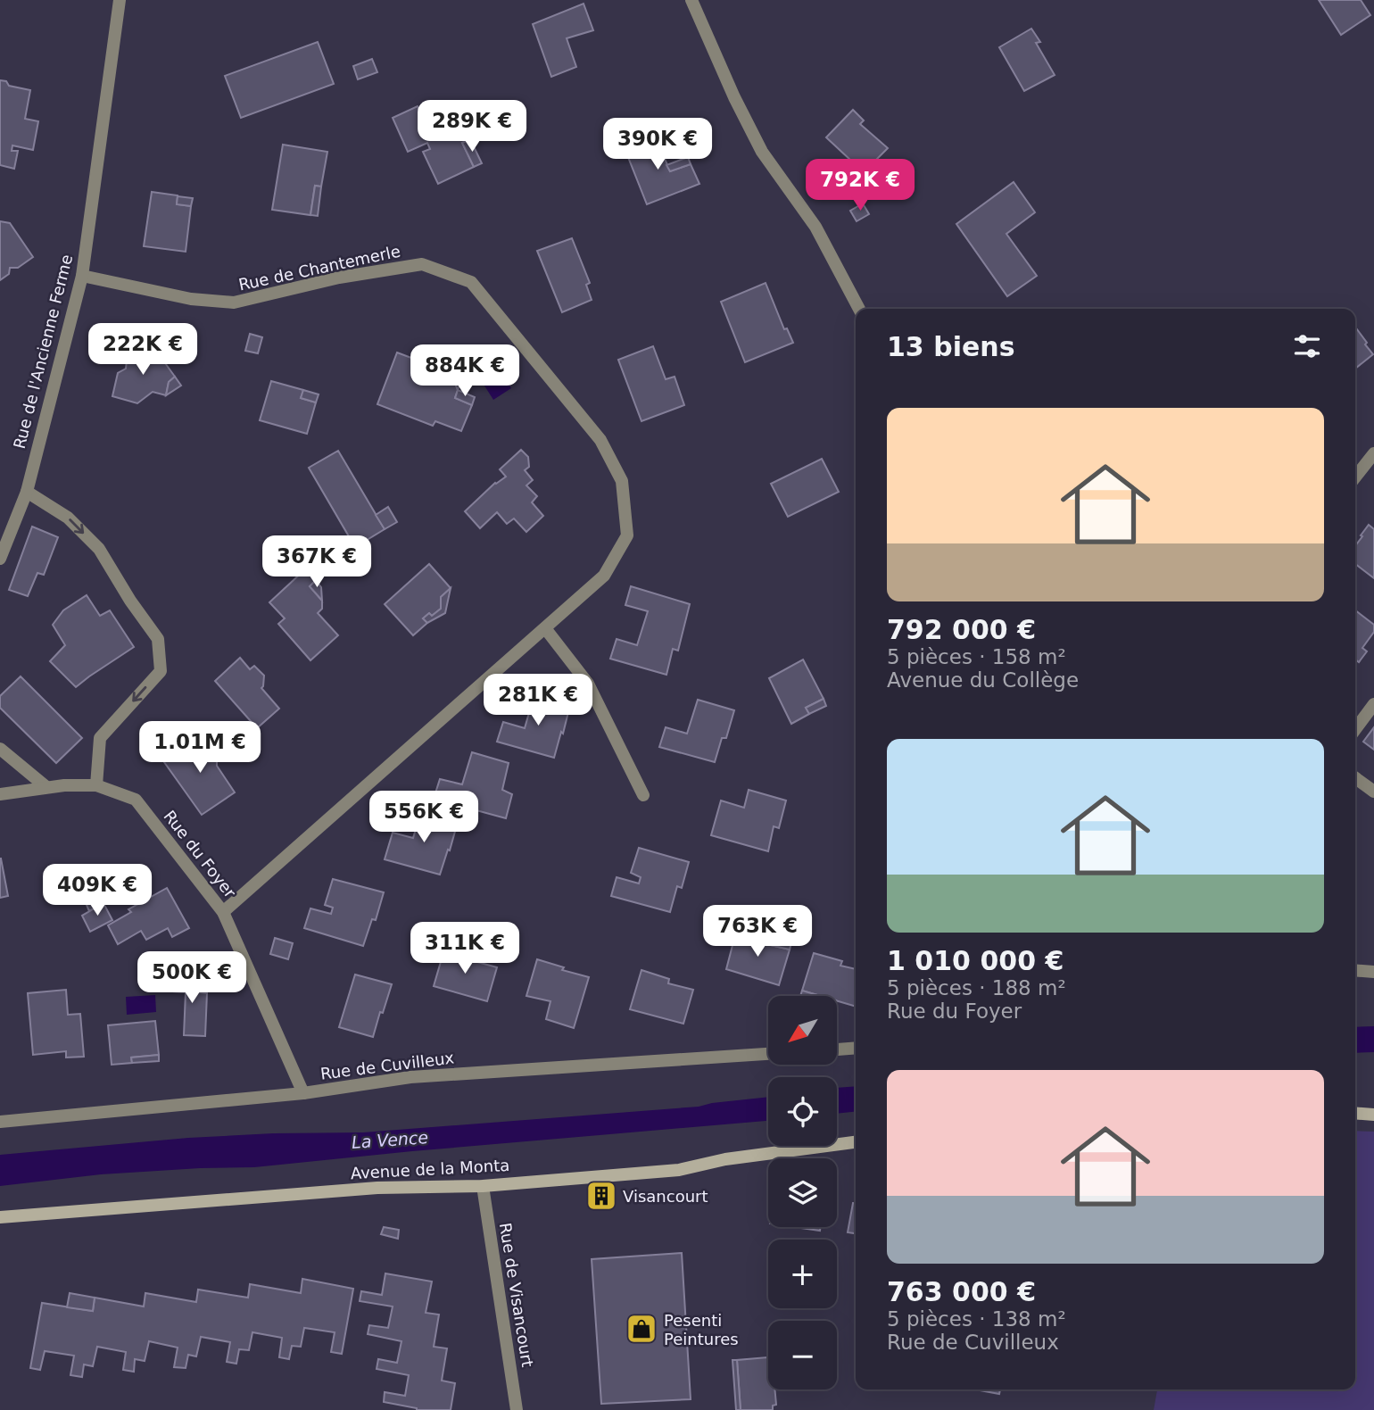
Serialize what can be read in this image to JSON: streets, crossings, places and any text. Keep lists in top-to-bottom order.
{
  "streets": {
    "street": [
      "Rue de Chantemerle",
      "Rue de l'Ancienne Ferme",
      "Rue du Foyer",
      "Rue de Cuvilleux",
      "Avenue de la Monta",
      "Rue de Visancourt"
    ]
  },
  "crossings": [
    ["Rue de Chantemerle", "Rue de l'Ancienne Ferme"],
    ["Rue de Chantemerle", "Rue du Foyer"],
    ["Rue du Foyer", "Rue de Cuvilleux"],
    ["Avenue de la Monta", "Rue de Visancourt"]
  ],
  "water": ["La Vence"],
  "places": {
    "building": ["Visancourt"],
    "shop": ["Pesenti Peintures"]
  },
  "north": "bottom left",
  "page": {
    "price": [
      "289K €",
      "390K €",
      "792K €",
      "222K €",
      "884K €",
      "367K €",
      "281K €",
      "1.01M €",
      "556K €",
      "409K €",
      "763K €",
      "311K €",
      "500K €"
    ],
    "heading": "13 biens",
    "list": [
      {
        "name": "792 000 €",
        "note": "5 pièces · 158 m² · Avenue du Collège"
      },
      {
        "name": "1 010 000 €",
        "note": "5 pièces · 188 m² · Rue du Foyer"
      },
      {
        "name": "763 000 €",
        "note": "5 pièces · 138 m² · Rue de Cuvilleux"
      }
    ],
    "map_buttons": ["+", "−"]
  }
}
